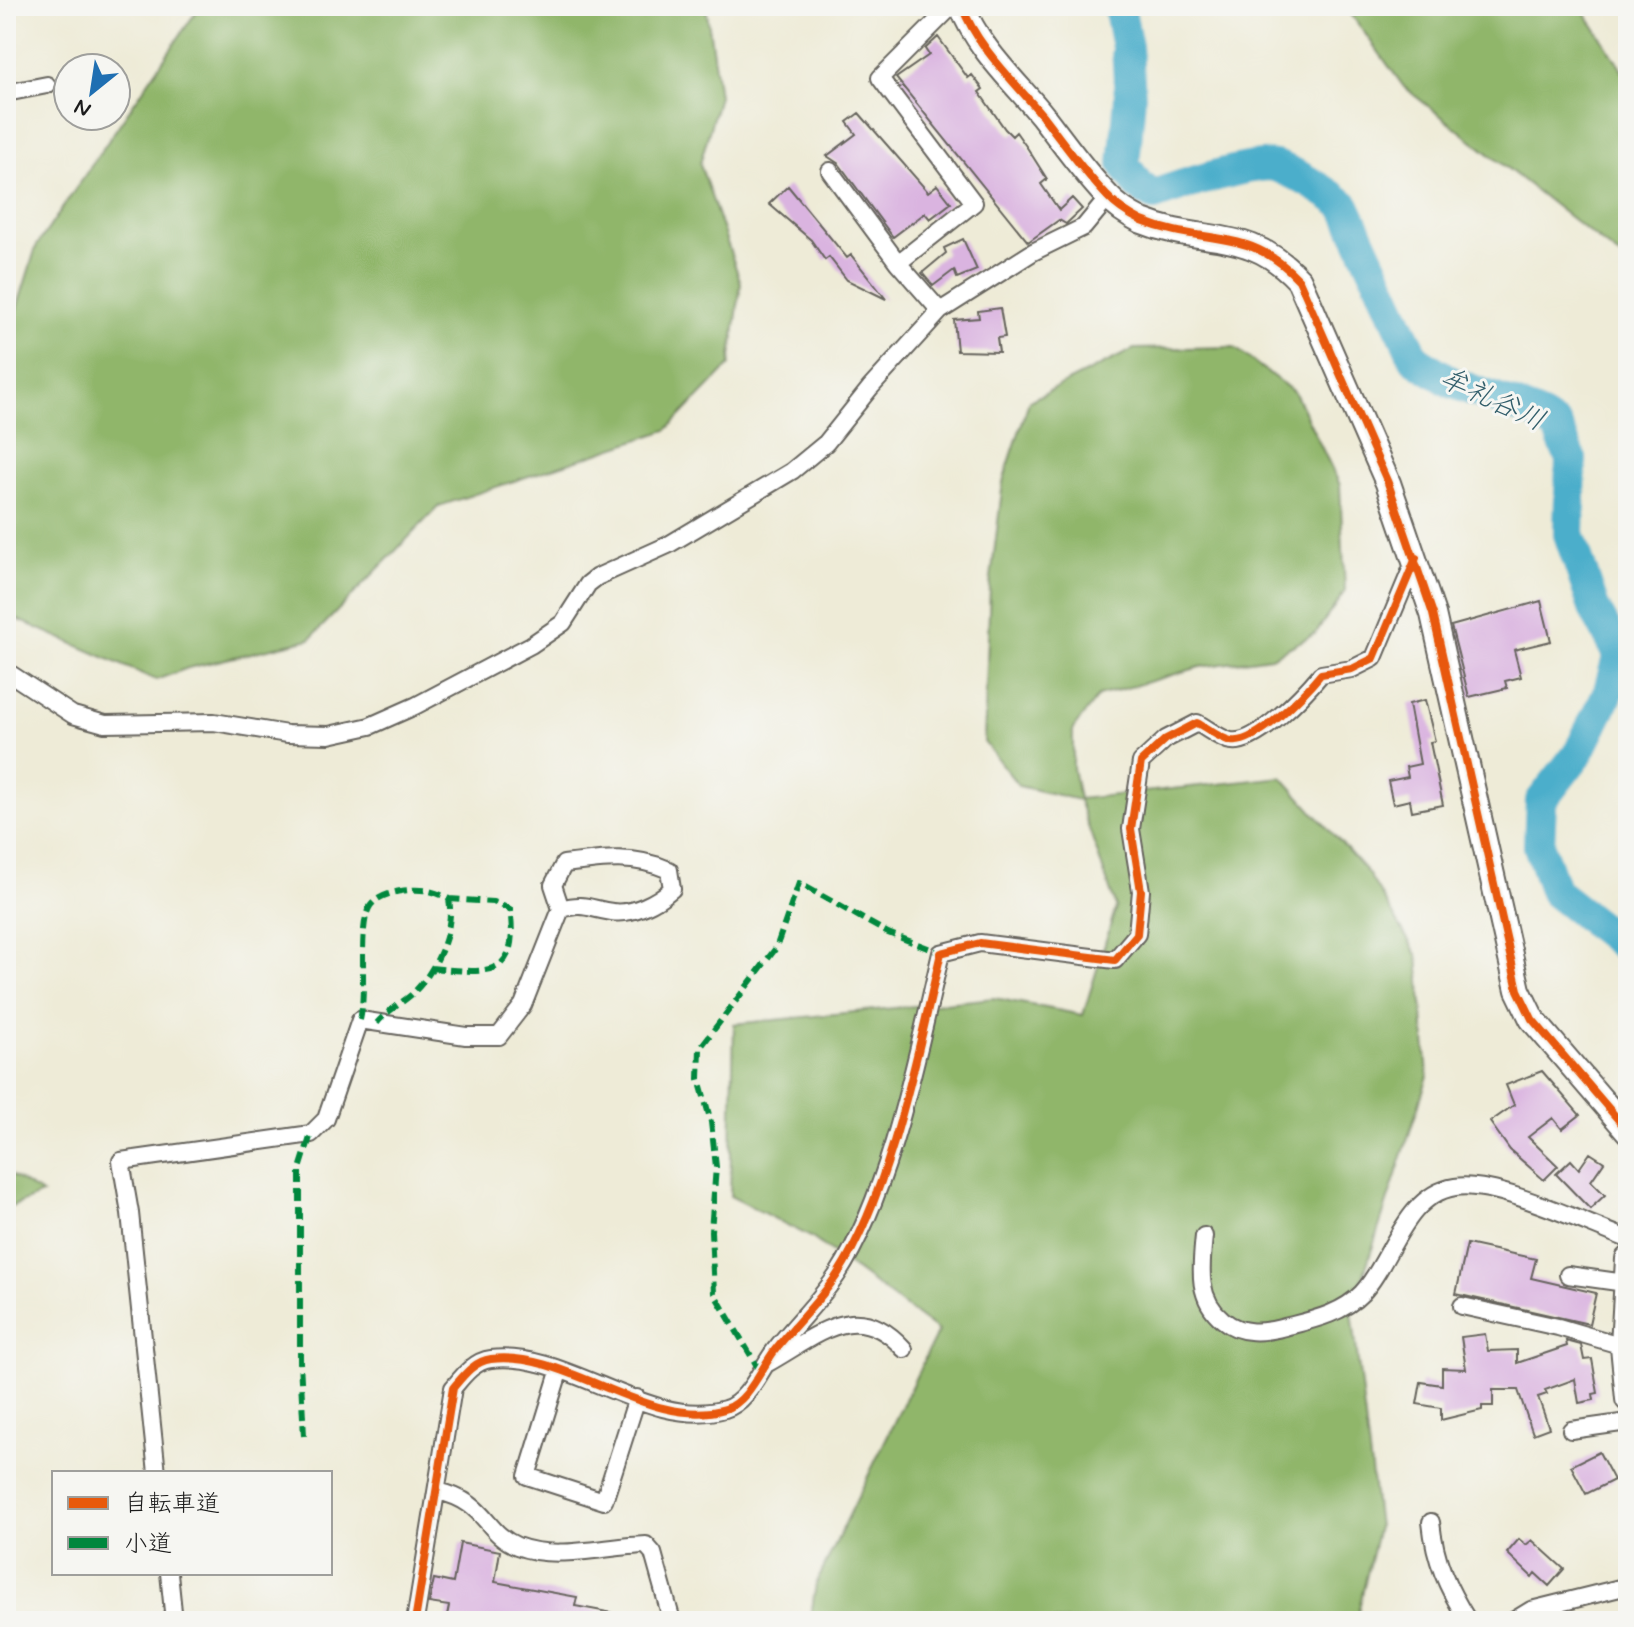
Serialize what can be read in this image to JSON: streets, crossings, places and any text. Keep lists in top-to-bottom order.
{
  "water": ["牟礼谷川"],
  "legend": ["自転車道", "小道"],
  "north": "bottom left"
}
